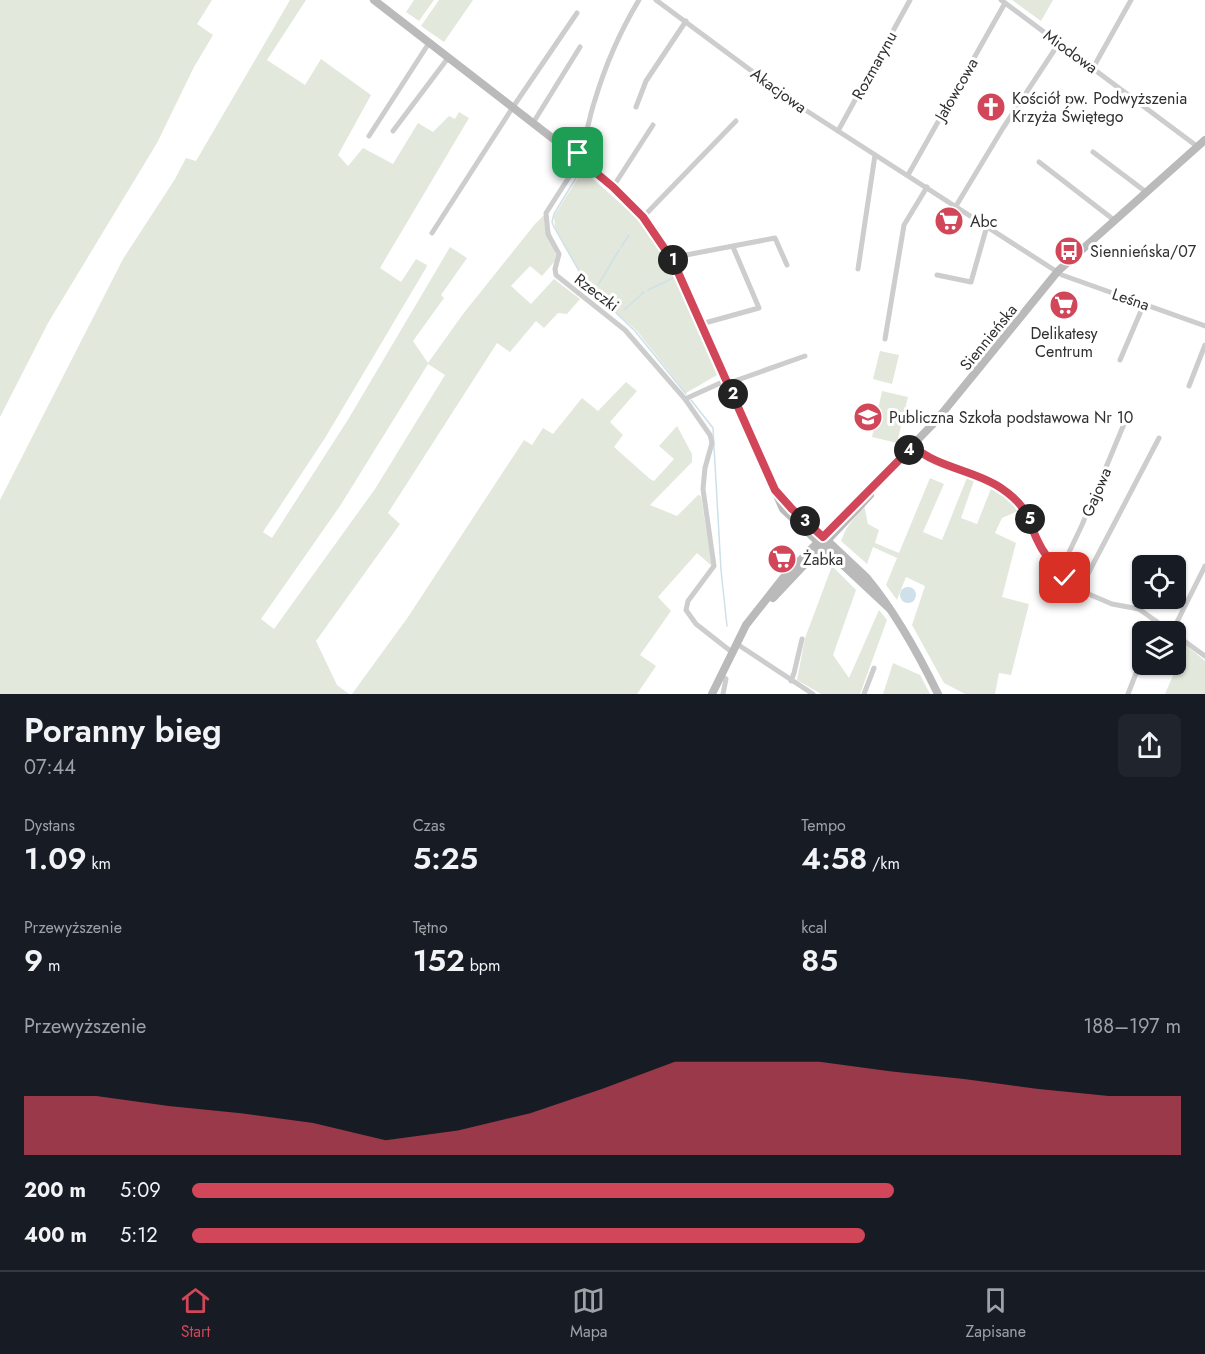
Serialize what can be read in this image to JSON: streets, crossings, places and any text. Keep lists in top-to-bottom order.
{
  "streets": {
    "main road": ["Siennieńska"],
    "street": [
      "Miodowa",
      "Rozmarynu",
      "Jałowcowa",
      "Akacjowa",
      "Rzeczki",
      "Leśna",
      "Gajowa"
    ]
  },
  "crossings": [
    ["Miodowa", "Jałowcowa"],
    ["Miodowa", "Siennieńska"],
    ["Rozmarynu", "Akacjowa"],
    ["Jałowcowa", "Akacjowa"],
    ["Akacjowa", "Leśna"],
    ["Akacjowa", "Siennieńska"],
    ["Rzeczki", "Siennieńska"],
    ["Leśna", "Siennieńska"]
  ],
  "places": {
    "church": ["Kościół pw. Podwyższenia Krzyża Świętego"],
    "supermarket": ["Abc", "Delikatesy Centrum", "Żabka"],
    "bus stop": ["Siennieńska/07"],
    "school or university": ["Publiczna Szkoła podstawowa Nr 10"]
  },
  "page": {
    "pins": [
      "1",
      "2",
      "4",
      "5",
      "3"
    ],
    "heading": ["Poranny bieg", "07:44"],
    "stats": [
      ["Dystans", "1.09 km"],
      ["Czas", "5:25"],
      ["Tempo", "4:58 /km"],
      ["Przewyższenie", "9 m"],
      ["Tętno", "152 bpm"],
      ["kcal", "85"]
    ],
    "chart": ["Przewyższenie", "188–197 m"],
    "list": [
      {
        "name": "200 m",
        "note": "5:09"
      },
      {
        "name": "400 m",
        "note": "5:12"
      }
    ],
    "tabs": ["Start", "Mapa", "Zapisane"]
  }
}
